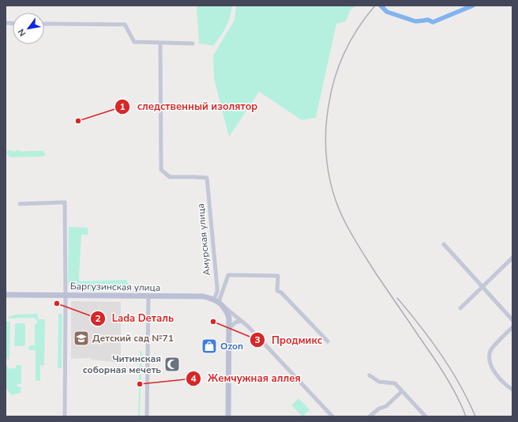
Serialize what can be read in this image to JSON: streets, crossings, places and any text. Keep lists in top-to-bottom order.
{
  "streets": {
    "main road": ["Баргузинская улица"],
    "street": ["Амурская улица"]
  },
  "crossings": [
    ["Амурская улица", "Баргузинская улица"]
  ],
  "places": {
    "other": [
      "следственный изолятор",
      "Lada Dеталь",
      "Продмикс",
      "Жемчужная аллея"
    ],
    "school or university": ["Детский сад №71"],
    "shop": ["Ozon"],
    "mosque": ["Читинская соборная мечеть"]
  },
  "north": "bottom left"
}
